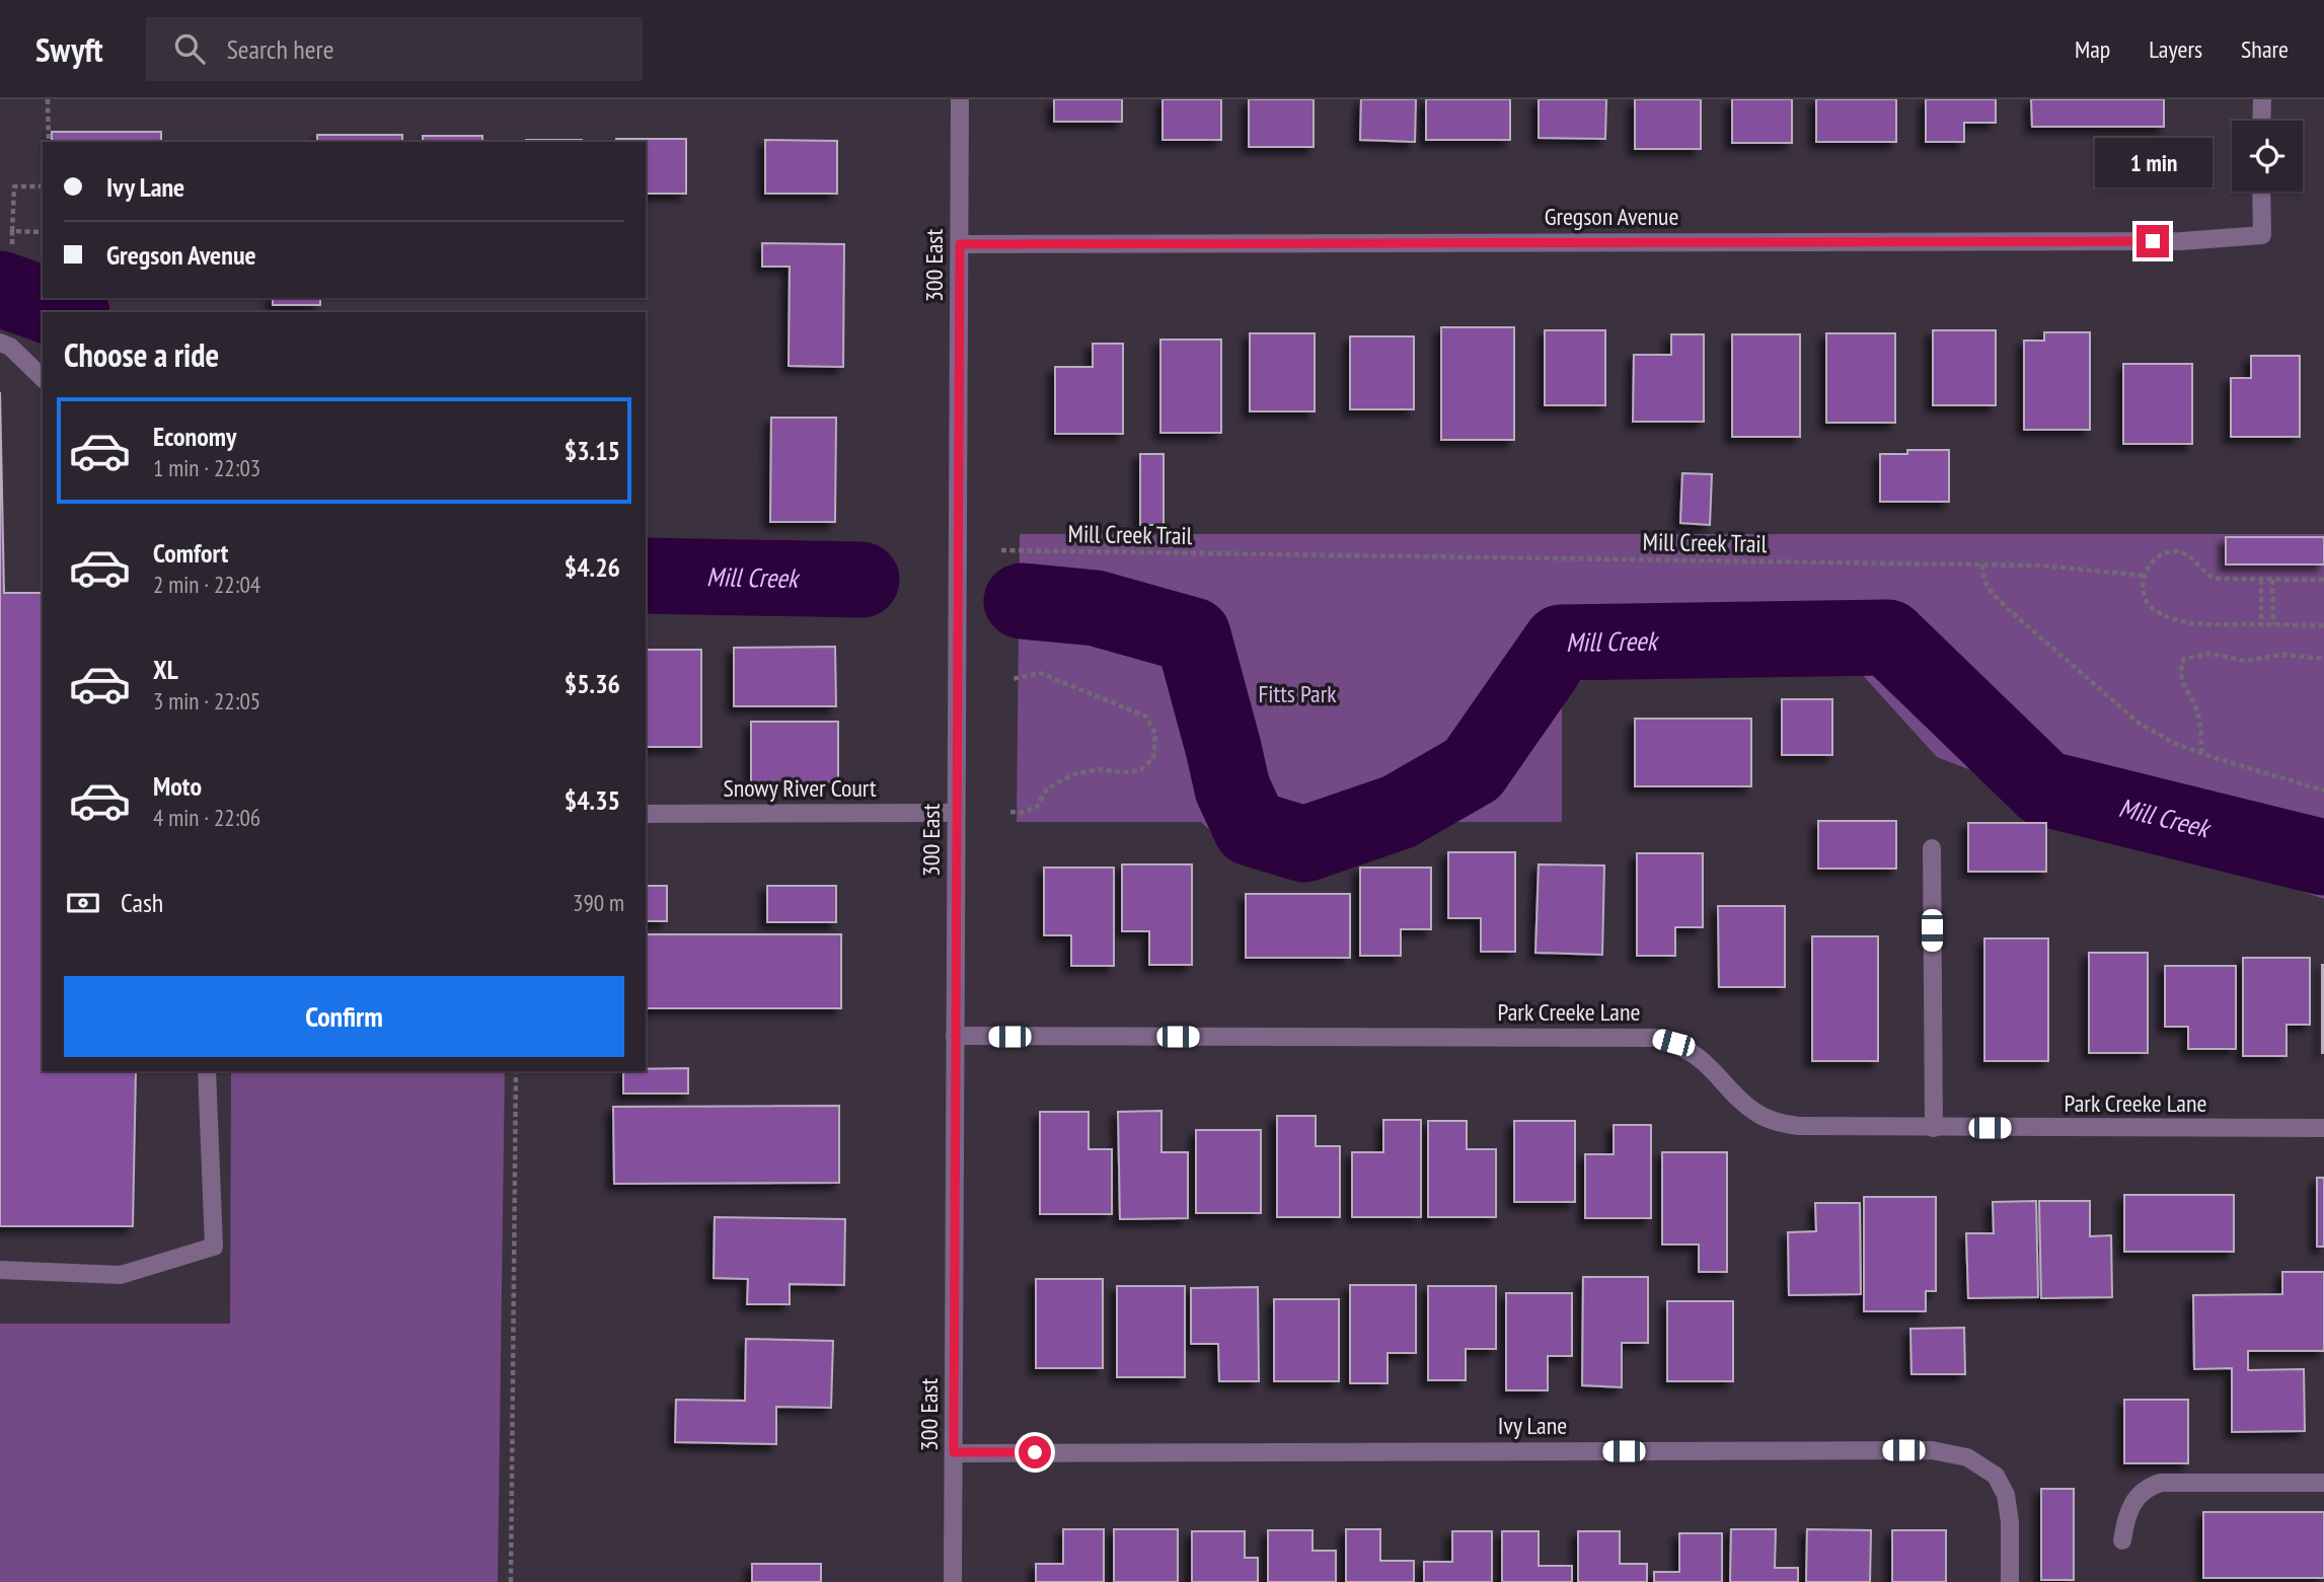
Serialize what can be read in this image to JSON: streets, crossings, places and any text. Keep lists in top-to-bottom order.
{
  "streets": {
    "street": [
      "Gregson Avenue",
      "300 East",
      "Snowy River Court",
      "Park Creeke Lane",
      "Ivy Lane"
    ],
    "path": ["Mill Creek Trail"]
  },
  "crossings": [
    ["Gregson Avenue", "300 East"],
    ["300 East", "Snowy River Court"],
    ["300 East", "Park Creeke Lane"],
    ["300 East", "Ivy Lane"]
  ],
  "water": ["Mill Creek"],
  "parks": ["Fitts Park"],
  "page": {
    "header": "Swyft",
    "search": "Search here",
    "nav": ["Map", "Layers", "Share"],
    "bubble": "1 min",
    "banner": ["Ivy Lane", "Gregson Avenue"],
    "heading": "Choose a ride",
    "list": [
      {
        "name": "Economy",
        "note": "1 min · 22:03",
        "value": "$3.15"
      },
      {
        "name": "Comfort",
        "note": "2 min · 22:04",
        "value": "$4.26"
      },
      {
        "name": "XL",
        "note": "3 min · 22:05",
        "value": "$5.36"
      },
      {
        "name": "Moto",
        "note": "4 min · 22:06",
        "value": "$4.35"
      }
    ],
    "pay": ["Cash", "390 m"],
    "buttons": "Confirm"
  }
}
